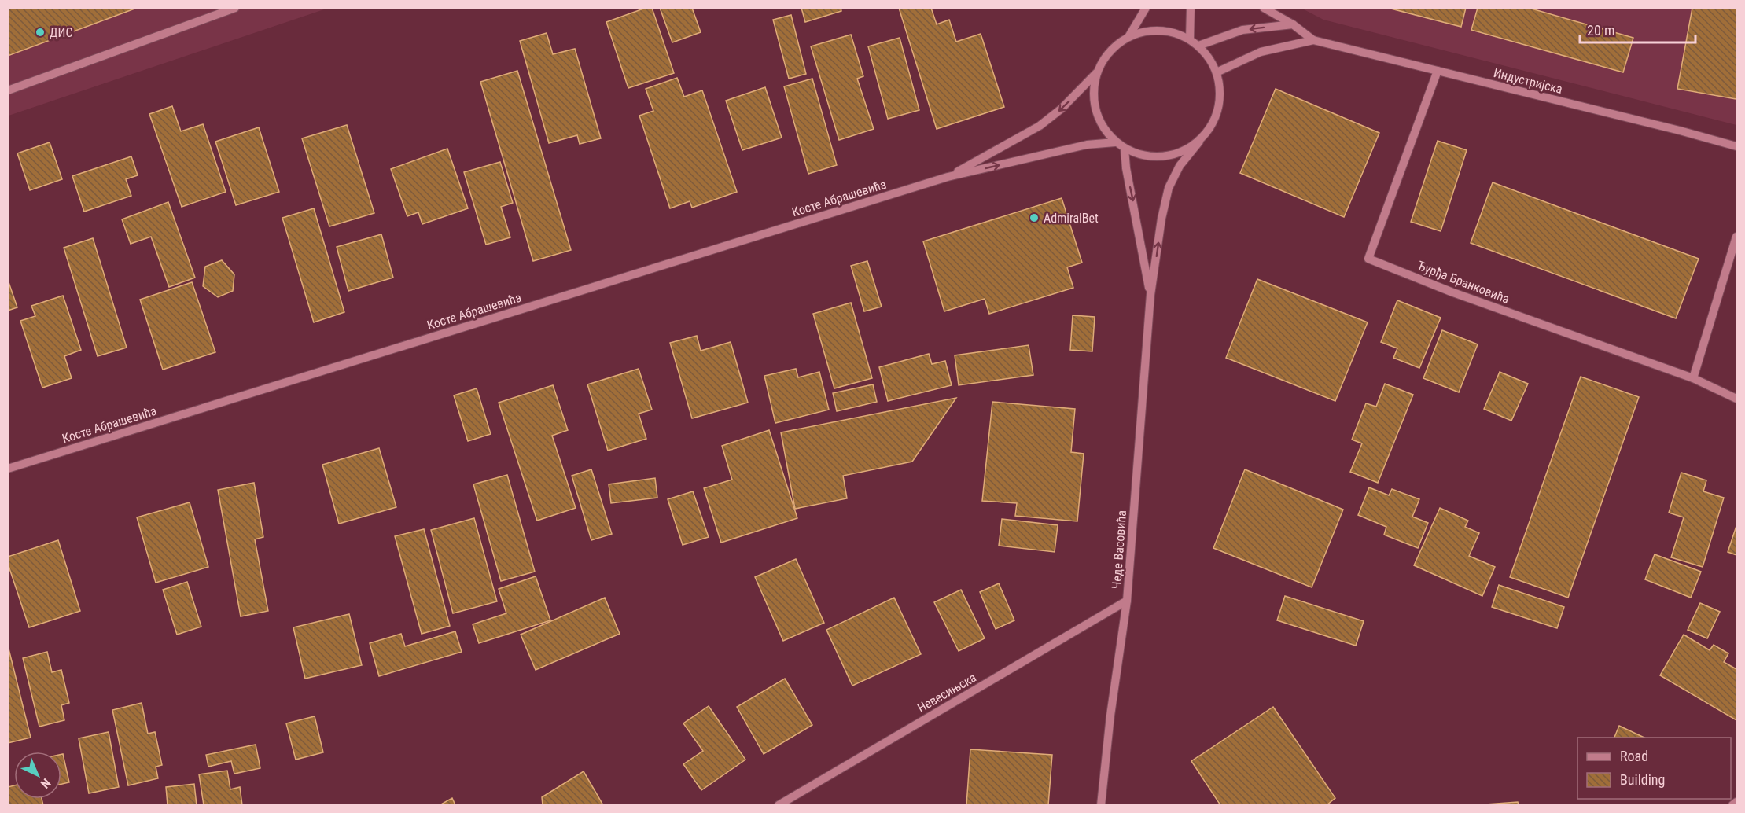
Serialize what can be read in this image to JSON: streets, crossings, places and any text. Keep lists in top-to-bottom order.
{
  "streets": {
    "street": [
      "Индустријска",
      "Косте Абрашевића",
      "Ђурђа Бранковића",
      "Чеде Васовића",
      "Невесињска"
    ]
  },
  "crossings": [
    ["Индустријска", "Косте Абрашевића"],
    ["Индустријска", "Ђурђа Бранковића"],
    ["Индустријска", "Чеде Васовића"],
    ["Косте Абрашевића", "Чеде Васовића"],
    ["Чеде Васовића", "Невесињска"]
  ],
  "places": ["ДИС", "AdmiralBet"],
  "legend": ["Road", "Building"],
  "scale_bar": "20 m",
  "north": "bottom right"
}
